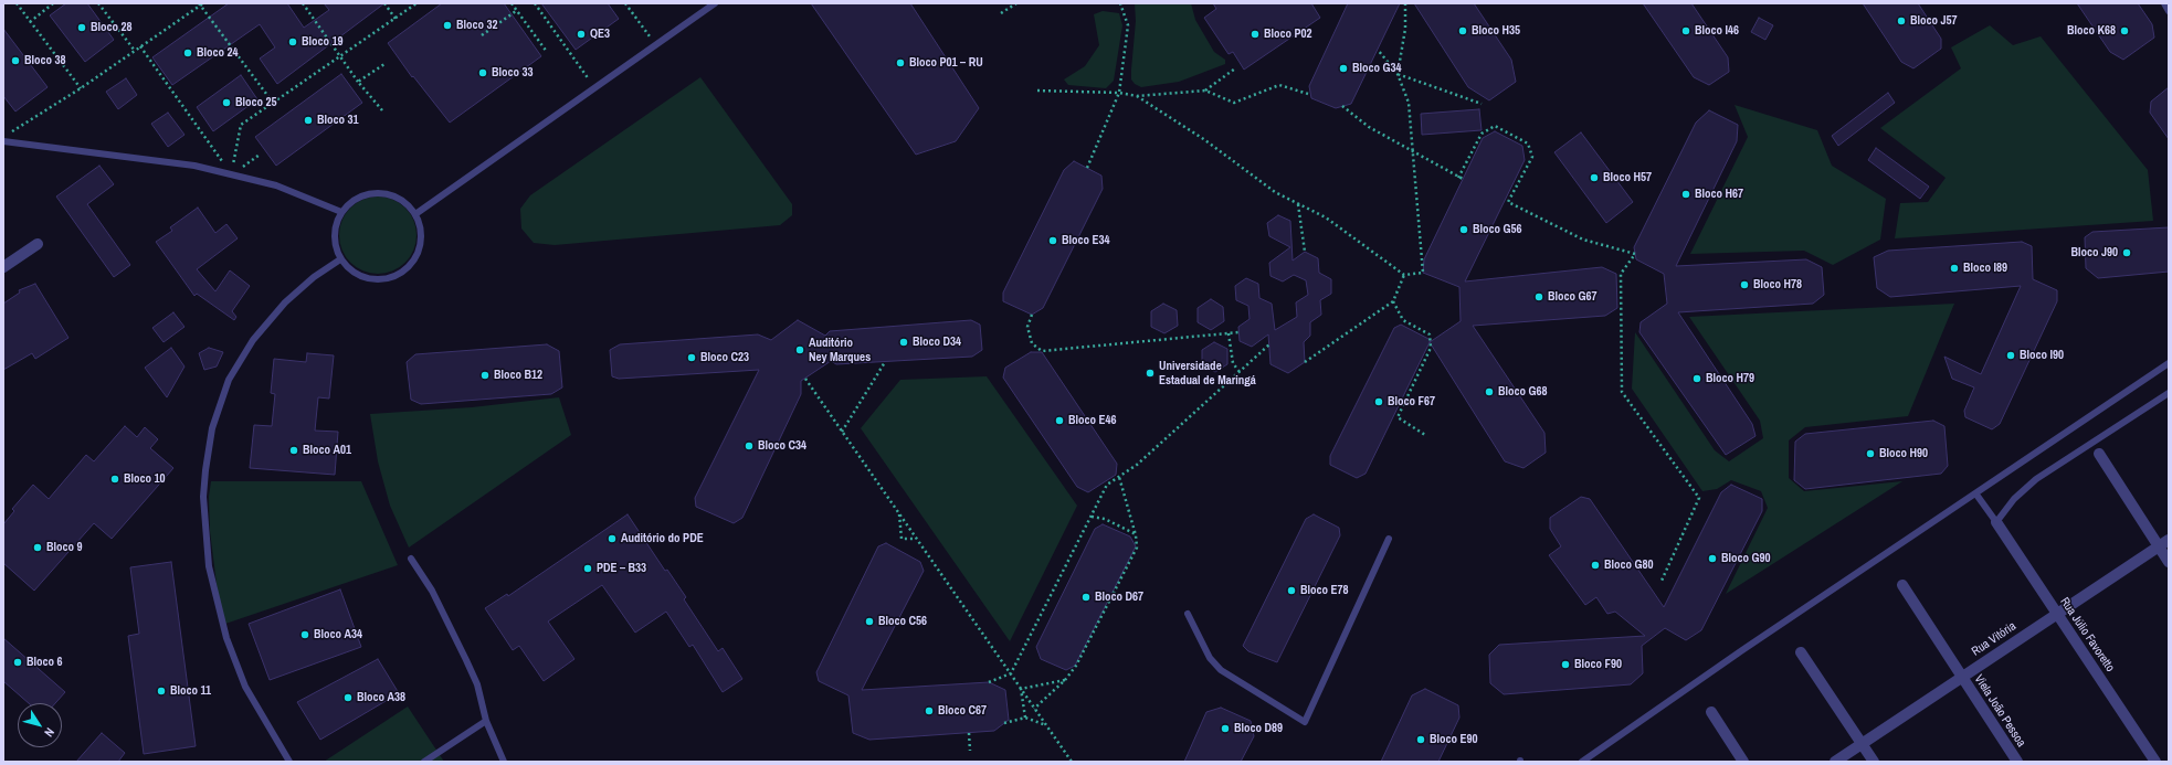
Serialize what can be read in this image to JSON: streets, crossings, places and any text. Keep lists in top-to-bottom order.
{
  "streets": {
    "street": ["Rua Júlio Favoretto", "Rua Vitória", "Viela João Pessoa"]
  },
  "crossings": [
    ["Rua Júlio Favoretto", "Rua Vitória"],
    ["Rua Vitória", "Viela João Pessoa"]
  ],
  "places": [
    "Bloco J57",
    "Bloco 32",
    "Bloco 28",
    "Bloco H35",
    "Bloco I46",
    "Bloco K68",
    "QE3",
    "Bloco P02",
    "Bloco 19",
    "Bloco 24",
    "Bloco 38",
    "Bloco P01 – RU",
    "Bloco G34",
    "Bloco 33",
    "Bloco 25",
    "Bloco 31",
    "Bloco H57",
    "Bloco H67",
    "Bloco G56",
    "Bloco E34",
    "Bloco J90",
    "Bloco I89",
    "Bloco H78",
    "Bloco G67",
    "Bloco D34",
    "Auditório Ney Marques",
    "Bloco I90",
    "Bloco C23",
    "Universidade Estadual de Maringá",
    "Bloco B12",
    "Bloco H79",
    "Bloco G68",
    "Bloco F67",
    "Bloco E46",
    "Bloco C34",
    "Bloco A01",
    "Bloco H90",
    "Bloco 10",
    "Auditório do PDE",
    "Bloco 9",
    "Bloco G90",
    "Bloco G80",
    "PDE – B33",
    "Bloco E78",
    "Bloco D67",
    "Bloco C56",
    "Bloco A34",
    "Bloco 6",
    "Bloco F90",
    "Bloco 11",
    "Bloco A38",
    "Bloco C67",
    "Bloco D89",
    "Bloco E90"
  ],
  "north": "bottom right"
}
